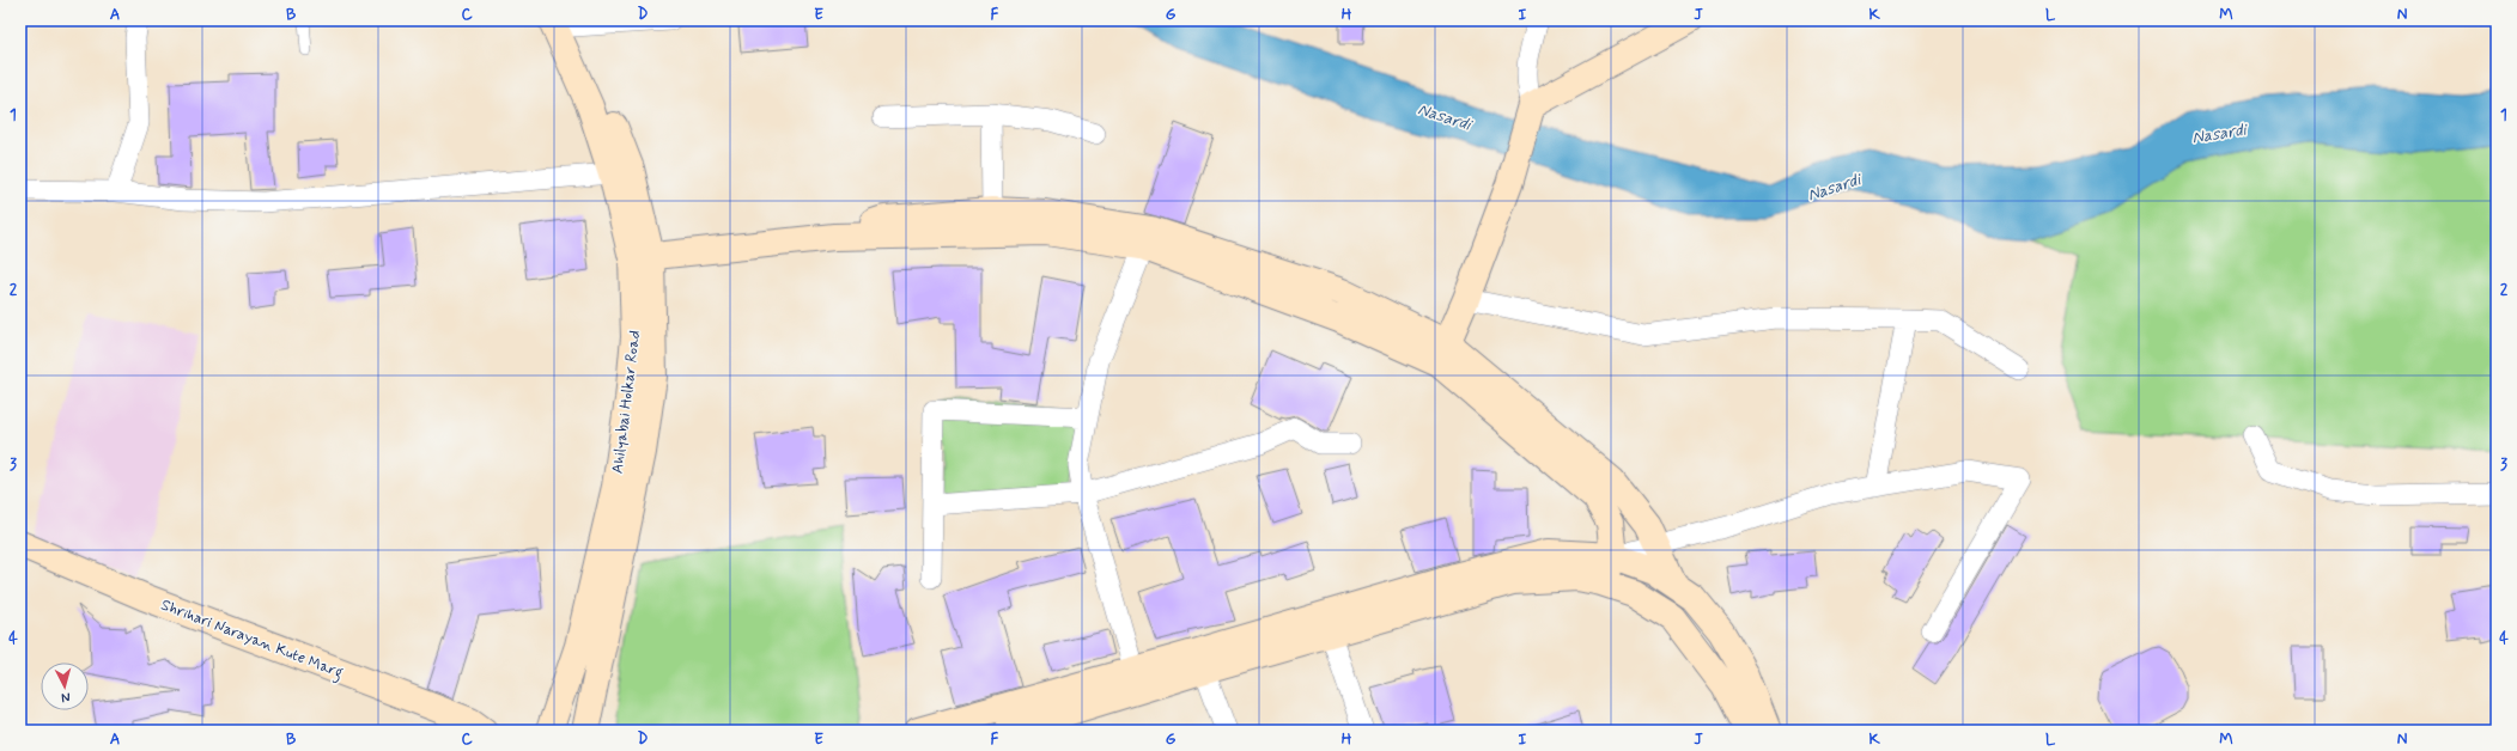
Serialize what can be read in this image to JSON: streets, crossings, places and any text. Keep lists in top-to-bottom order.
{
  "streets": {
    "main road": ["Ahilyabai Holkar Road", "Shrihari Narayan Kute Marg"]
  },
  "water": ["Nasardi"],
  "north": "bottom",
  "grid": {
    "columns": [
      "A",
      "B",
      "C",
      "D",
      "E",
      "F",
      "G",
      "H",
      "I",
      "J",
      "K",
      "L",
      "M",
      "N"
    ],
    "rows": [
      "1",
      "2",
      "3",
      "4"
    ]
  }
}
